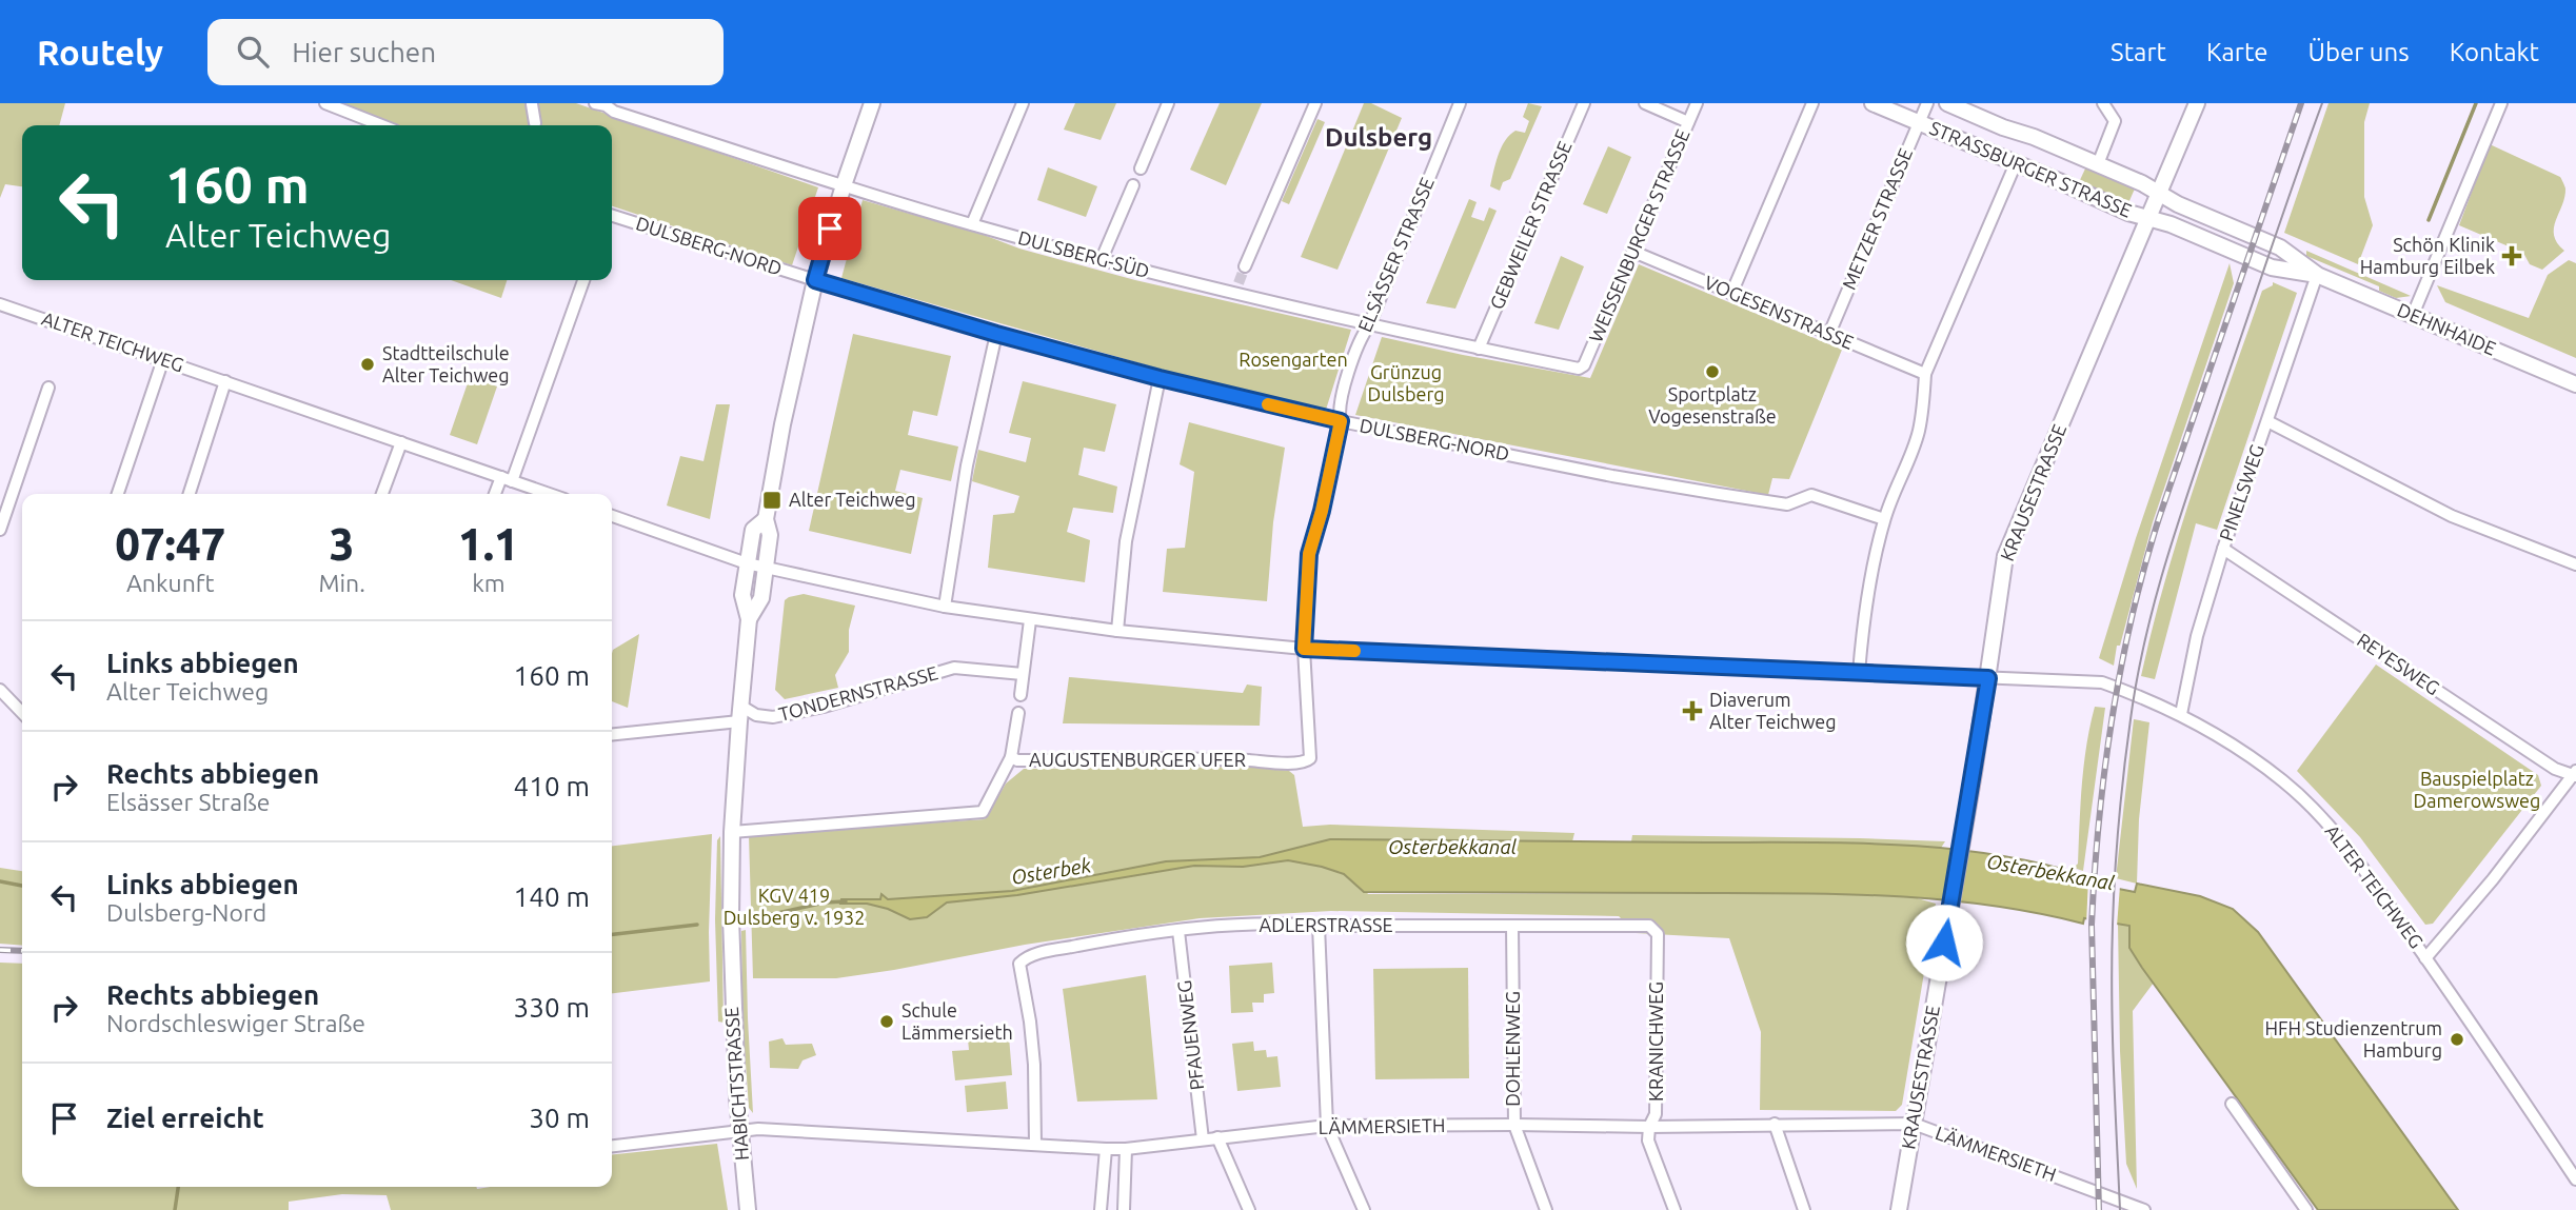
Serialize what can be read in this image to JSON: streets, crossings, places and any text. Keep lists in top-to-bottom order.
{
  "streets": {
    "main road": [
      "STRASSBURGER STRASSE",
      "DEHNHAIDE",
      "KRAUSESTRASSE",
      "HABICHTSTRASSE"
    ],
    "street": [
      "METZER STRASSE",
      "GEBWEILER STRASSE",
      "WEISSENBURGER STRASSE",
      "DULSBERG-NORD",
      "DULSBERG-SÜD",
      "ELSÄSSER STRASSE",
      "VOGESENSTRASSE",
      "ALTER TEICHWEG",
      "PINELSWEG",
      "REYESWEG",
      "TONDERNSTRASSE",
      "AUGUSTENBURGER UFER",
      "ADLERSTRASSE",
      "PFAUENWEG",
      "KRANICHWEG",
      "DOHLENWEG",
      "LÄMMERSIETH"
    ]
  },
  "crossings": [
    ["STRASSBURGER STRASSE", "METZER STRASSE"],
    ["STRASSBURGER STRASSE", "DEHNHAIDE"],
    ["STRASSBURGER STRASSE", "KRAUSESTRASSE"],
    ["METZER STRASSE", "VOGESENSTRASSE"],
    ["GEBWEILER STRASSE", "DULSBERG-SÜD"],
    ["WEISSENBURGER STRASSE", "DULSBERG-SÜD"],
    ["WEISSENBURGER STRASSE", "VOGESENSTRASSE"],
    ["DULSBERG-NORD", "ELSÄSSER STRASSE"],
    ["DULSBERG-SÜD", "ELSÄSSER STRASSE"],
    ["ELSÄSSER STRASSE", "ALTER TEICHWEG"],
    ["ELSÄSSER STRASSE", "AUGUSTENBURGER UFER"],
    ["DEHNHAIDE", "KRAUSESTRASSE"],
    ["DEHNHAIDE", "PINELSWEG"],
    ["ALTER TEICHWEG", "KRAUSESTRASSE"],
    ["ALTER TEICHWEG", "PINELSWEG"],
    ["KRAUSESTRASSE", "LÄMMERSIETH"],
    ["PINELSWEG", "REYESWEG"],
    ["TONDERNSTRASSE", "HABICHTSTRASSE"],
    ["AUGUSTENBURGER UFER", "HABICHTSTRASSE"],
    ["ADLERSTRASSE", "PFAUENWEG"],
    ["ADLERSTRASSE", "KRANICHWEG"],
    ["ADLERSTRASSE", "DOHLENWEG"],
    ["ADLERSTRASSE", "LÄMMERSIETH"],
    ["PFAUENWEG", "LÄMMERSIETH"],
    ["KRANICHWEG", "LÄMMERSIETH"],
    ["DOHLENWEG", "LÄMMERSIETH"],
    ["HABICHTSTRASSE", "LÄMMERSIETH"]
  ],
  "districts": ["Dulsberg"],
  "water": ["Osterbekkanal", "Osterbek"],
  "parks": [
    "Rosengarten",
    "Grünzug Dulsberg",
    "Bauspielplatz Damerowsweg",
    "KGV 419 Dulsberg v. 1932"
  ],
  "places": {
    "health": ["Schön Klinik Hamburg Eilbek", "Diaverum Alter Teichweg"],
    "other": [
      "Stadtteilschule Alter Teichweg",
      "Sportplatz Vogesenstraße",
      "Schule Lämmersieth",
      "HFH Studienzentrum Hamburg"
    ],
    "transit": ["Alter Teichweg"]
  },
  "page": {
    "header": "Routely",
    "search": "Hier suchen",
    "nav": [
      "Start",
      "Karte",
      "Über uns",
      "Kontakt"
    ],
    "turn": ["160 m", "Alter Teichweg"],
    "eta": [
      "07:47",
      "Ankunft",
      "3",
      "Min.",
      "1.1",
      "km"
    ],
    "list": [
      {
        "name": "Links abbiegen",
        "note": "Alter Teichweg",
        "value": "160 m"
      },
      {
        "name": "Rechts abbiegen",
        "note": "Elsässer Straße",
        "value": "410 m"
      },
      {
        "name": "Links abbiegen",
        "note": "Dulsberg-Nord",
        "value": "140 m"
      },
      {
        "name": "Rechts abbiegen",
        "note": "Nordschleswiger Straße",
        "value": "330 m"
      },
      {
        "name": "Ziel erreicht",
        "value": "30 m"
      }
    ]
  }
}
